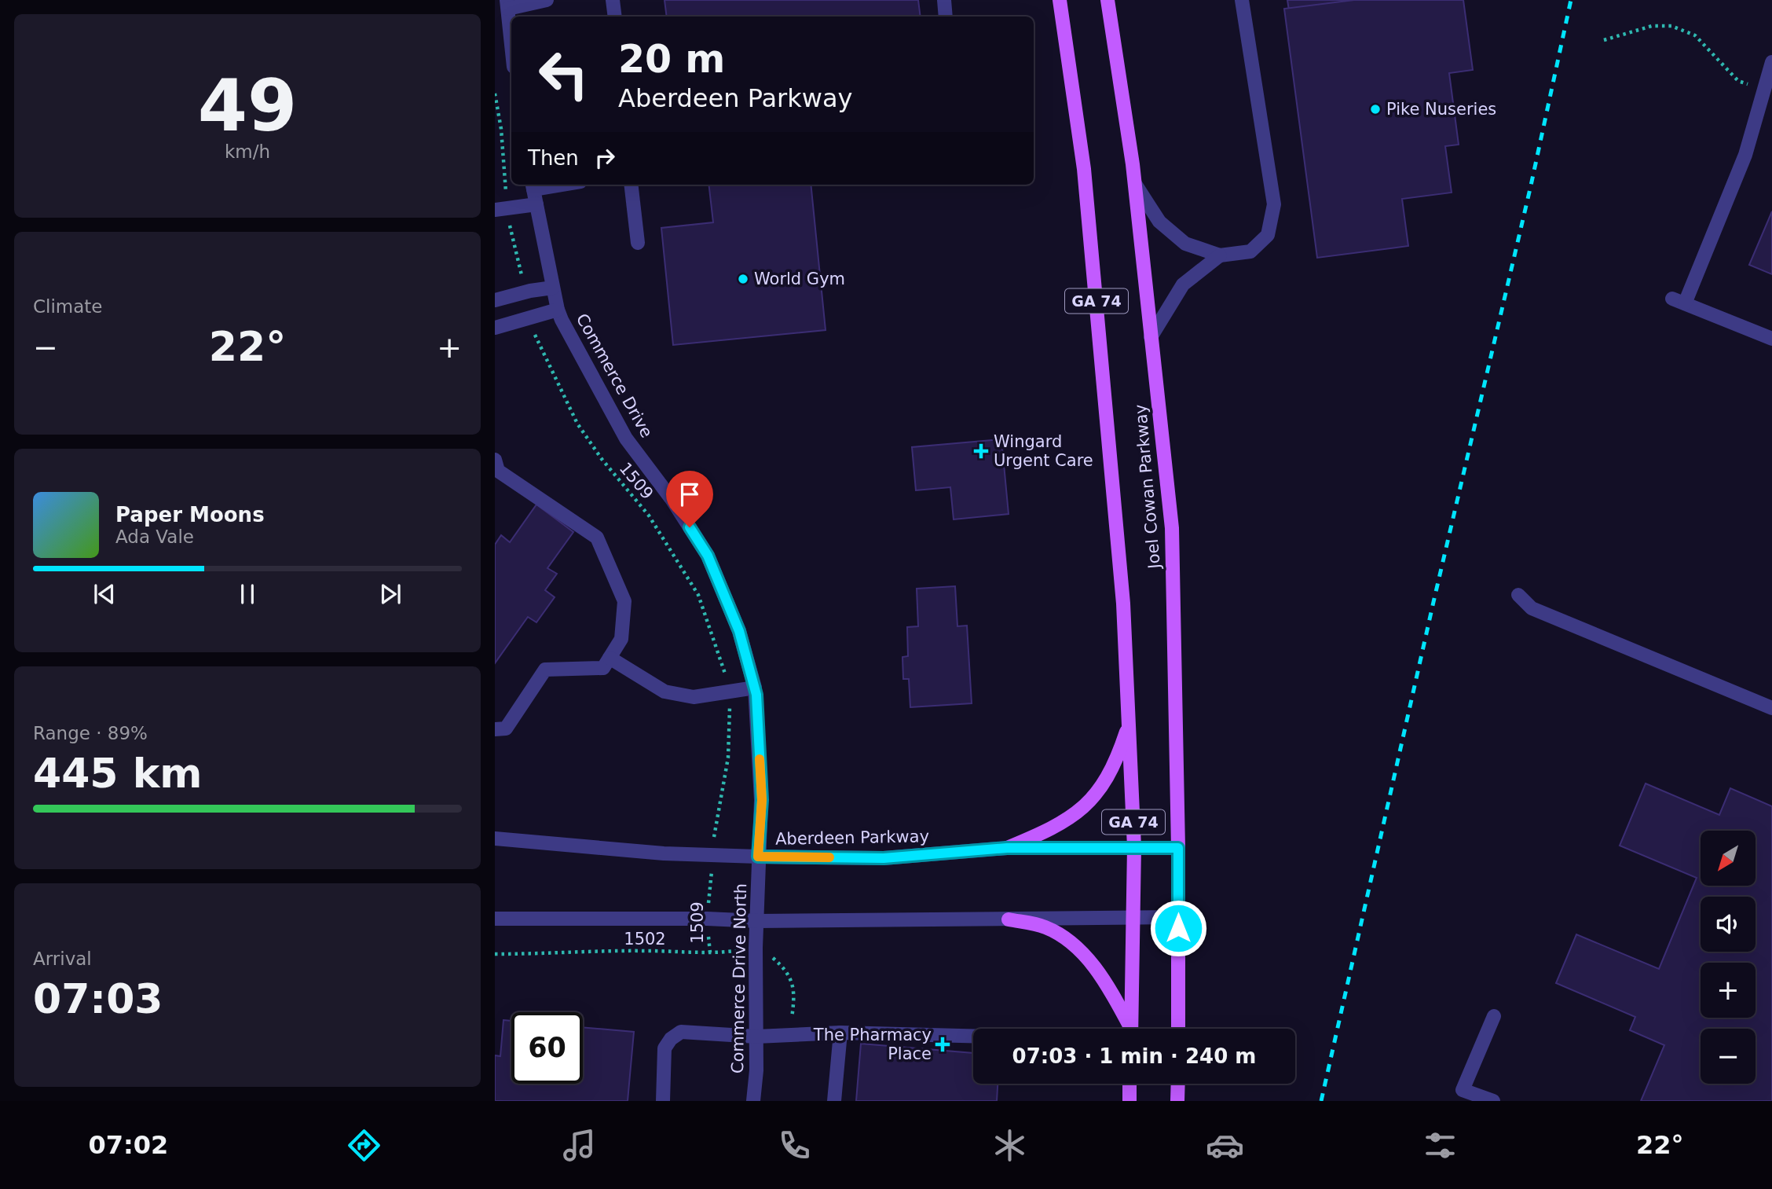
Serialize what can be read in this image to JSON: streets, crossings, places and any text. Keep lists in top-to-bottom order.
{
  "streets": {
    "main road": ["GA 74", "Joel Cowan Parkway"],
    "street": ["Commerce Drive", "Aberdeen Parkway", "Commerce Drive North"],
    "path": ["1509", "1502"]
  },
  "crossings": [
    ["GA 74", "Aberdeen Parkway"],
    ["Commerce Drive", "Aberdeen Parkway"],
    ["Commerce Drive", "Commerce Drive North"],
    ["1509", "Aberdeen Parkway"],
    ["1509", "1502"],
    ["Joel Cowan Parkway", "Aberdeen Parkway"],
    ["Aberdeen Parkway", "Commerce Drive North"],
    ["1502", "Commerce Drive North"]
  ],
  "places": {
    "other": ["Pike Nuseries", "World Gym"],
    "health": ["Wingard Urgent Care", "The Pharmacy Place"]
  },
  "north": "bottom left",
  "page": {
    "tile": [
      ["49", "km/h"],
      "Climate",
      ["Range · 89%", "445 km"],
      ["Arrival", "07:03"]
    ],
    "turn": ["20 m", "Aberdeen Parkway"],
    "then": "Then",
    "heat": ["−", "22°", "+"],
    "song": ["Paper Moons", "Ada Vale"],
    "map_buttons": ["+", "−"],
    "limit": "60",
    "trip": "07:03 · 1 min · 240 m",
    "tabs": ["07:02", "22°"]
  }
}
